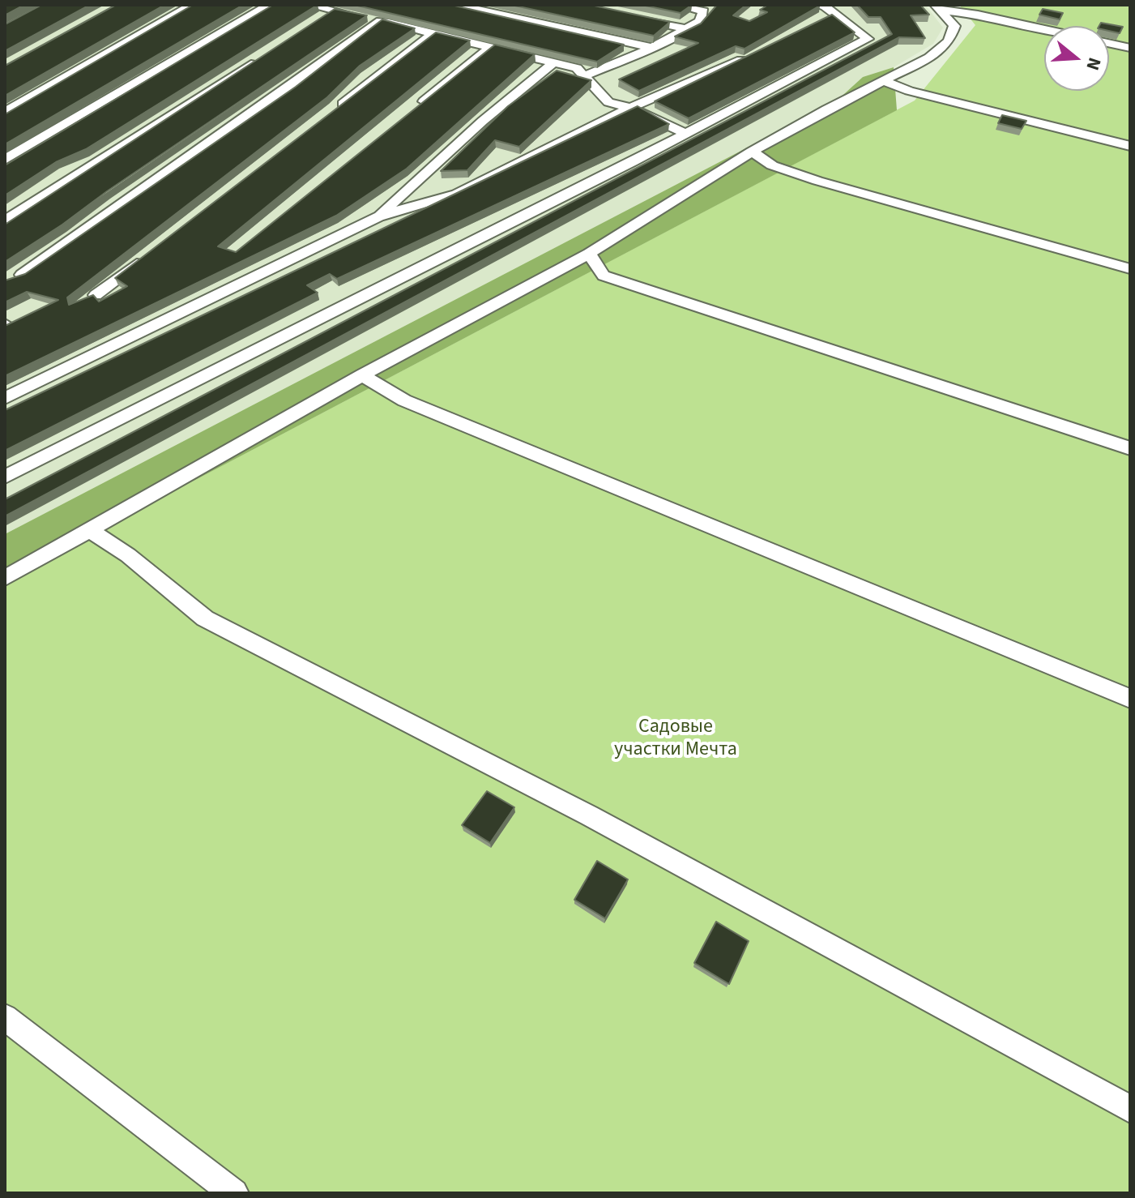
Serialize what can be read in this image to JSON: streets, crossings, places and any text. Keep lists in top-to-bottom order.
{
  "parks": ["Садовые участки Мечта"],
  "north": "right"
}
